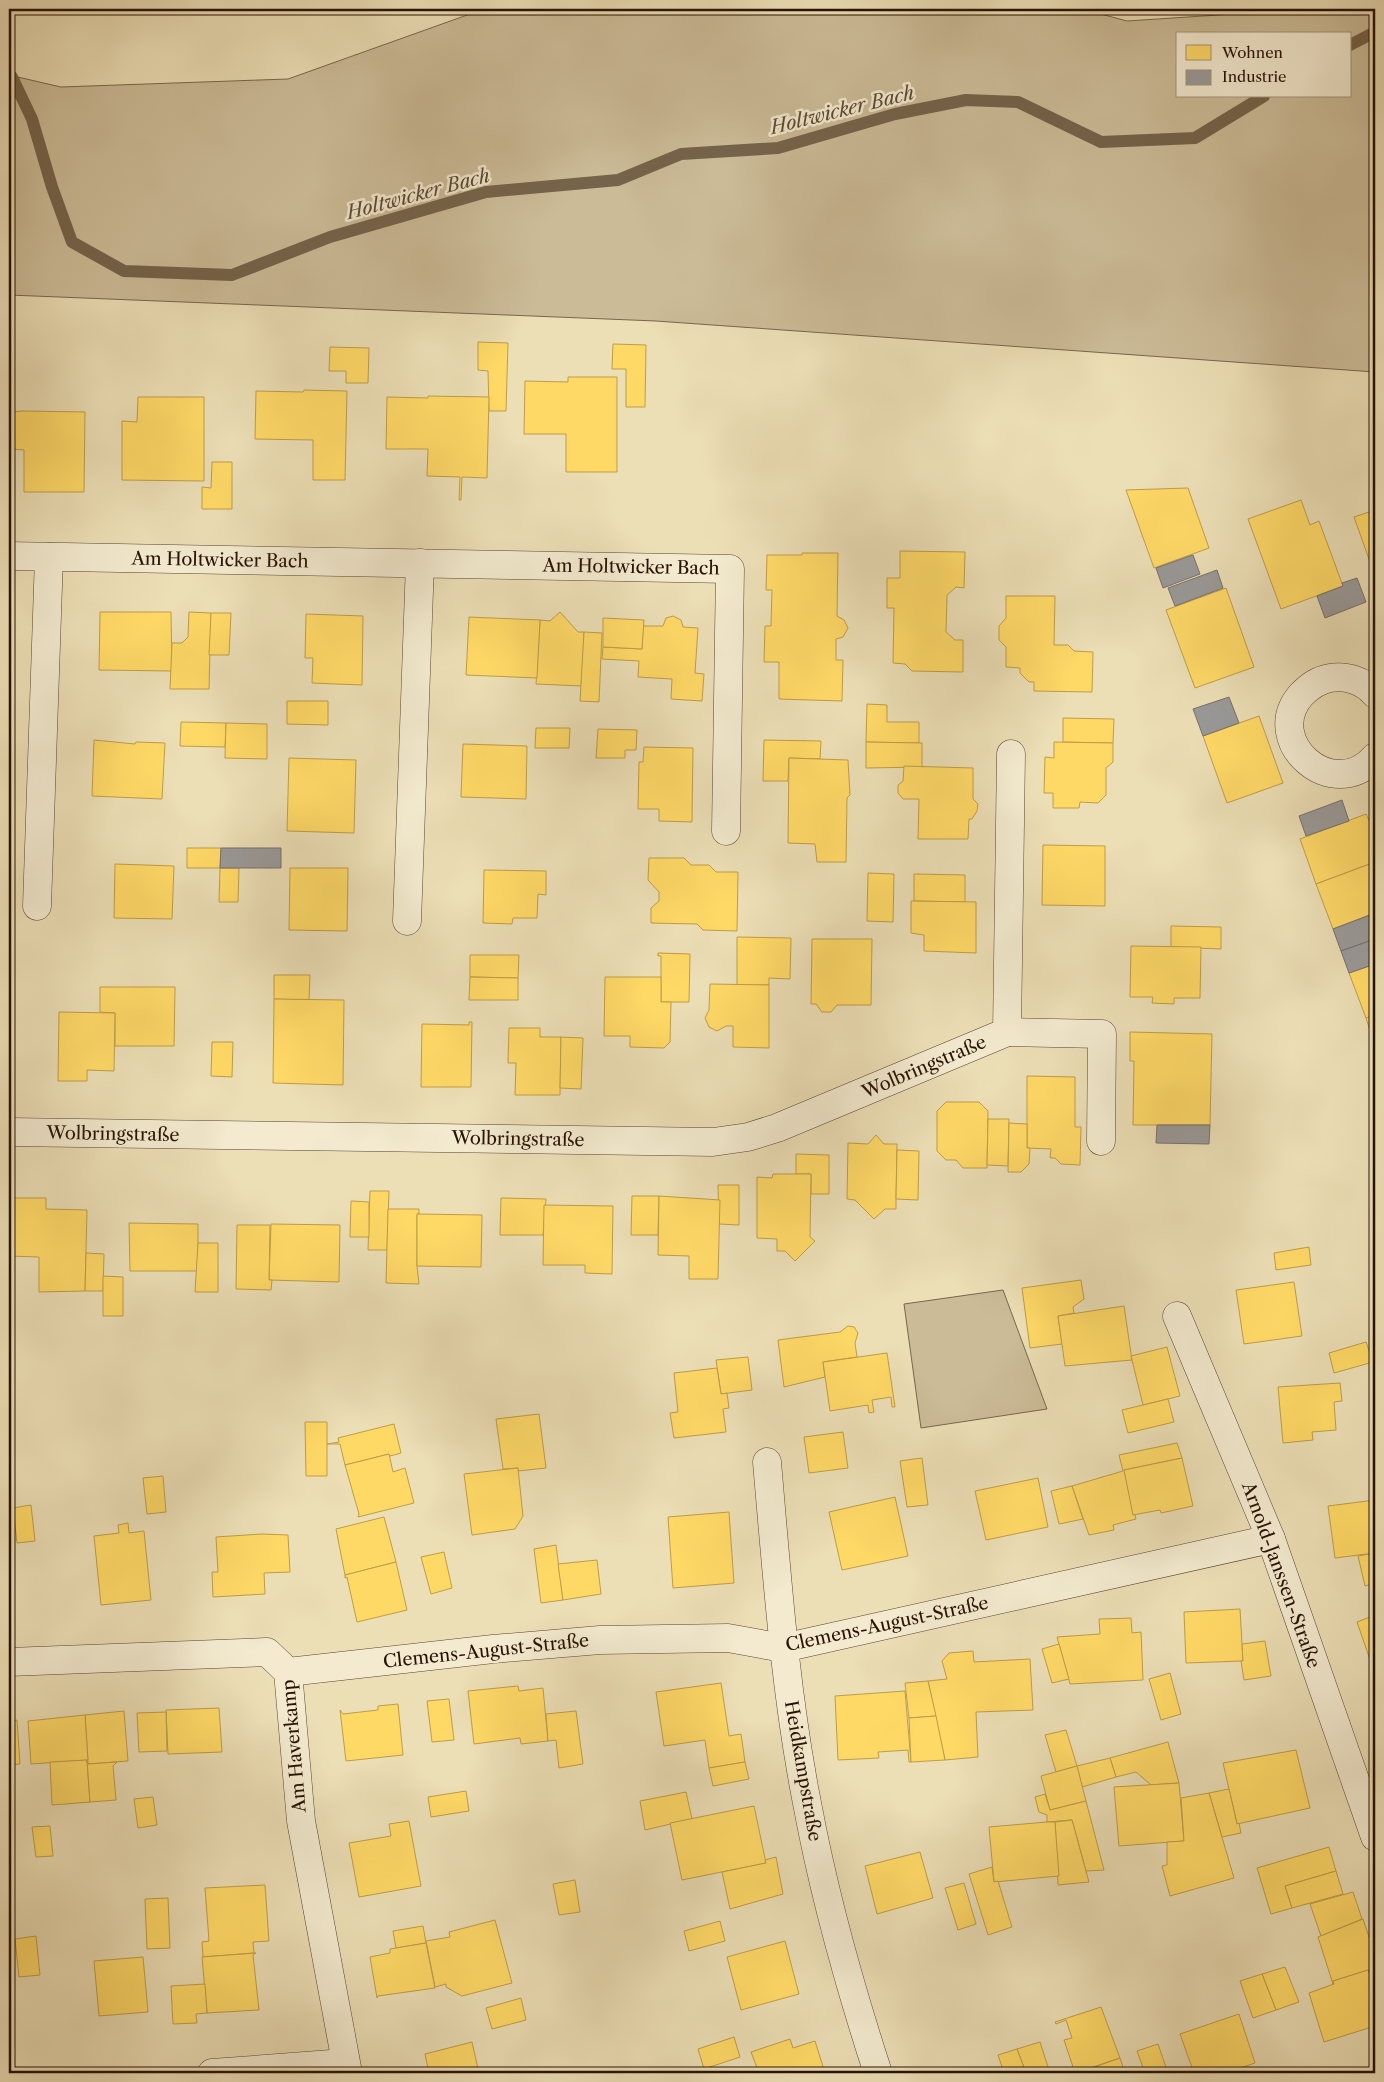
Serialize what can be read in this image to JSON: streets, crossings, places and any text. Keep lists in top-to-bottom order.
{
  "streets": {
    "street": [
      "Am Holtwicker Bach",
      "Wolbringstraße",
      "Arnold-Janssen-Straße",
      "Clemens-August-Straße",
      "Am Haverkamp",
      "Heidkampstraße"
    ]
  },
  "crossings": [
    ["Arnold-Janssen-Straße", "Clemens-August-Straße"],
    ["Clemens-August-Straße", "Am Haverkamp"],
    ["Clemens-August-Straße", "Heidkampstraße"]
  ],
  "water": ["Holtwicker Bach"],
  "legend": ["Wohnen", "Industrie"]
}
